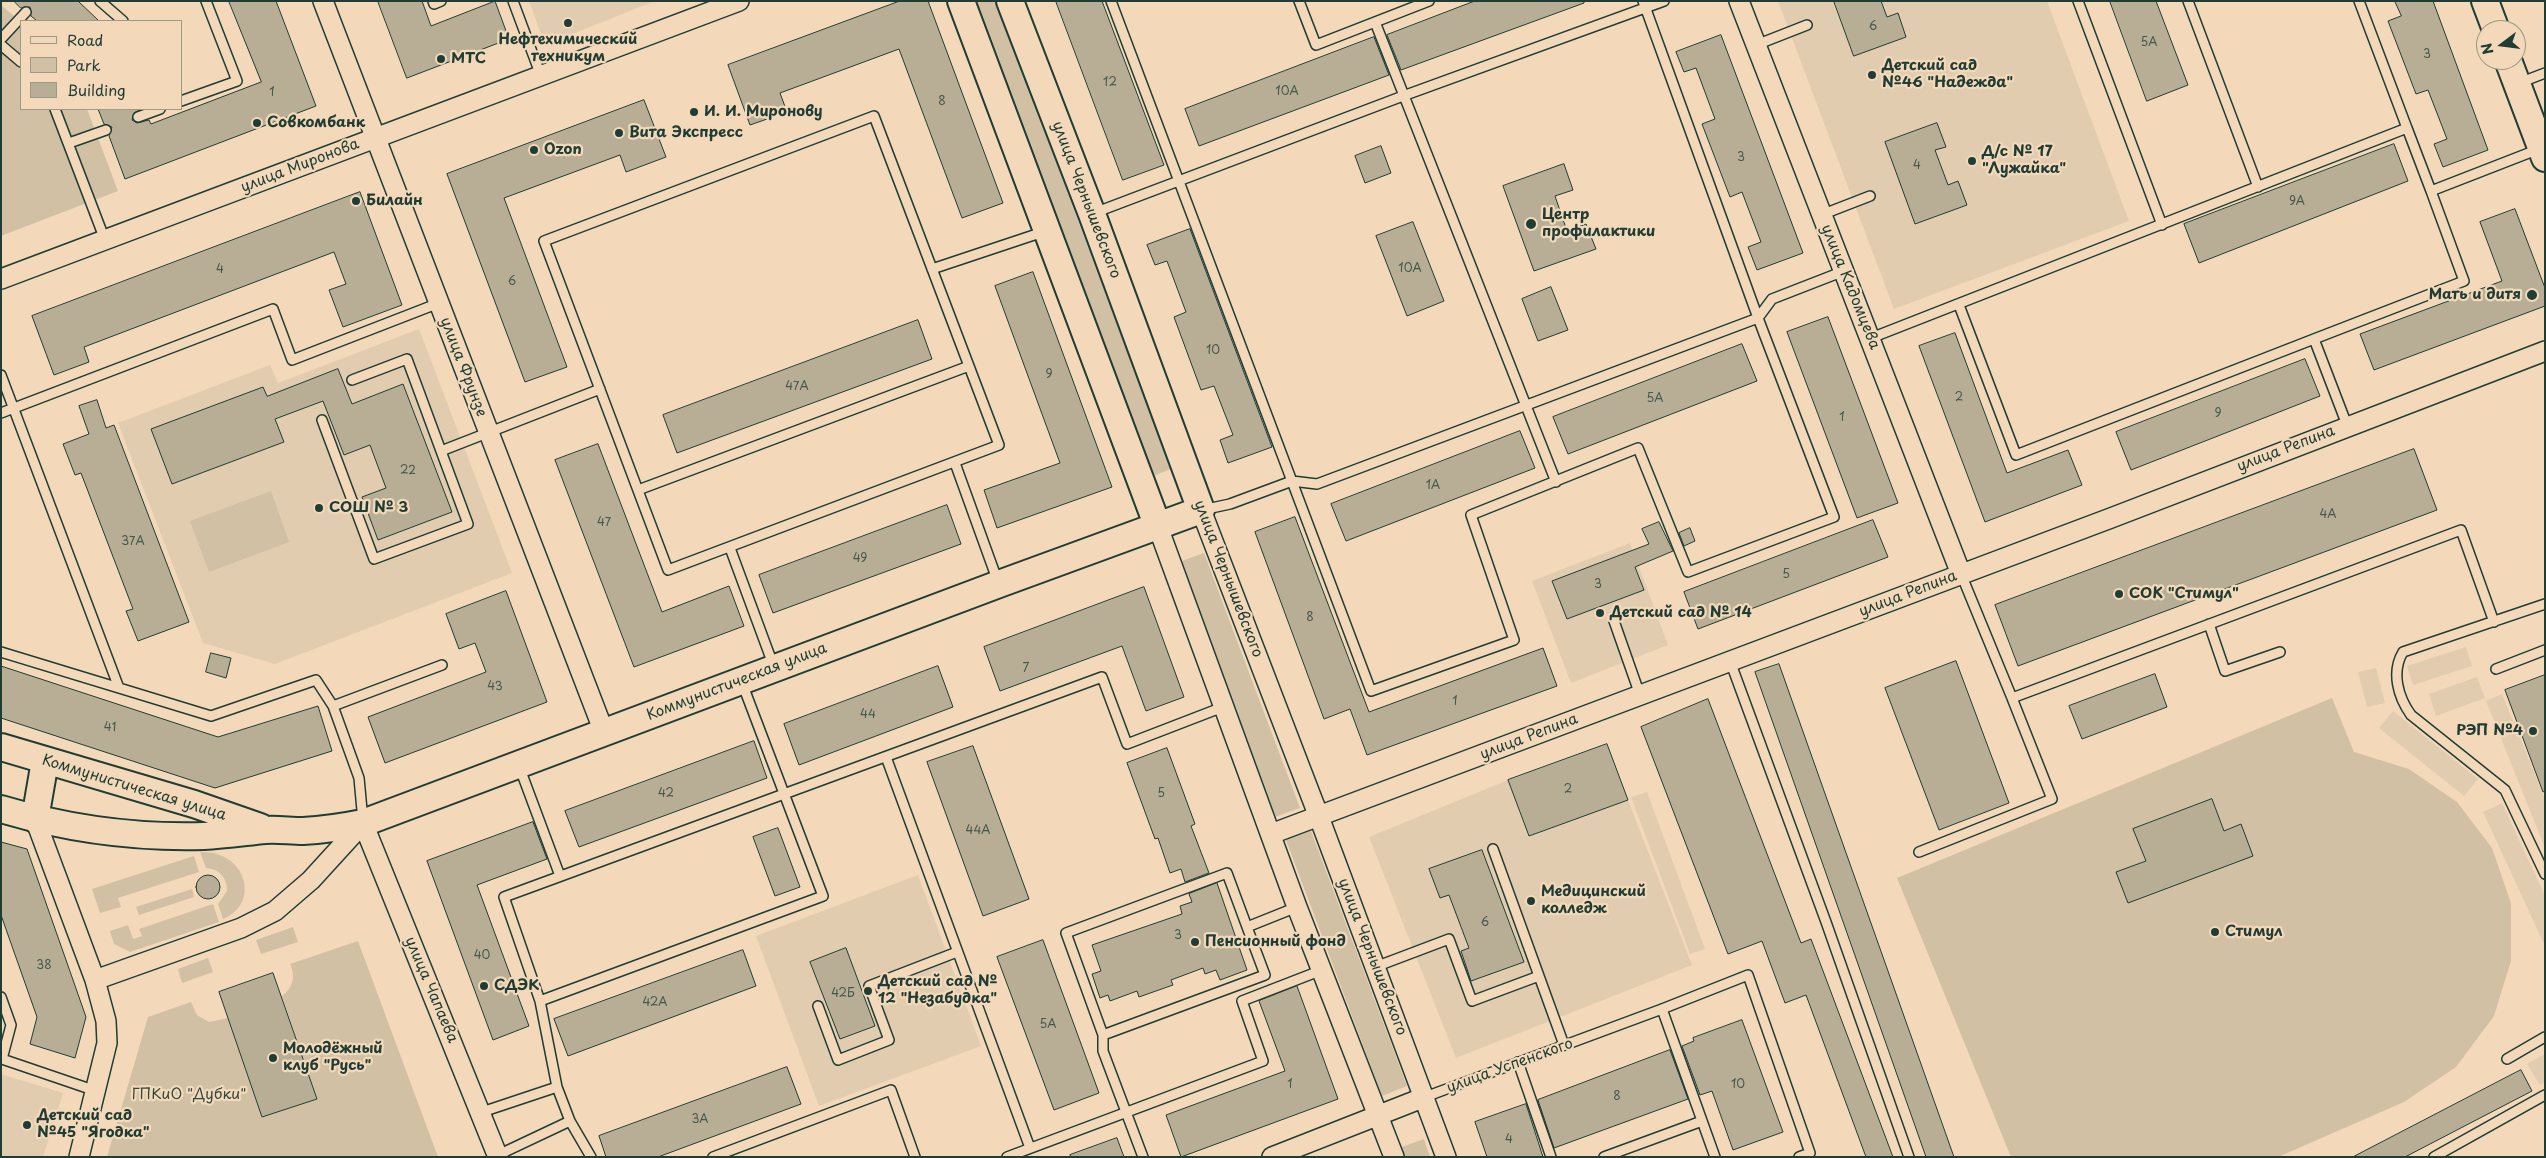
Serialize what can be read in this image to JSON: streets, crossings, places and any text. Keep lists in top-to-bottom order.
{
  "streets": {
    "main road": ["улица Чернышевского", "Коммунистическая улица"],
    "street": [
      "улица Миронова",
      "улица Кадомцева",
      "улица Фрунзе",
      "улица Репина",
      "улица Чапаева",
      "улица Успенского"
    ]
  },
  "crossings": [
    ["улица Миронова", "улица Фрунзе"],
    ["улица Чернышевского", "улица Репина"],
    ["улица Чернышевского", "Коммунистическая улица"],
    ["улица Чернышевского", "улица Успенского"],
    ["улица Кадомцева", "улица Репина"],
    ["улица Фрунзе", "Коммунистическая улица"],
    ["Коммунистическая улица", "улица Чапаева"]
  ],
  "parks": ["ГПКиО \"Дубки\""],
  "places": [
    "Нефтехимический техникум",
    "МТС",
    "Детский сад №46 \"Надежда\"",
    "И. И. Миронову",
    "Совкомбанк",
    "Вита Экспресс",
    "Ozon",
    "Д/с № 17 \"Лужайка\"",
    "Билайн",
    "Центр профилактики",
    "Мать и дитя",
    "СОШ № 3",
    "СОК \"Стимул\"",
    "Детский сад № 14",
    "РЭП №4",
    "Медицинский колледж",
    "Стимул",
    "Пенсионный фонд",
    "СДЭК",
    "Детский сад № 12 \"Незабудка\"",
    "Молодёжный клуб \"Русь\"",
    "Детский сад №45 \"Ягодка\""
  ],
  "house_numbers": [
    "6",
    "5А",
    "3",
    "12",
    "10А",
    "1",
    "8",
    "3",
    "4",
    "9А",
    "10А",
    "4",
    "6",
    "10",
    "9",
    "47А",
    "2",
    "5А",
    "9",
    "1",
    "22",
    "1А",
    "4А",
    "47",
    "37А",
    "49",
    "5",
    "3",
    "8",
    "7",
    "43",
    "1",
    "44",
    "41",
    "2",
    "42",
    "5",
    "44А",
    "6",
    "3",
    "40",
    "38",
    "42Б",
    "42А",
    "5А",
    "1",
    "10",
    "8",
    "3А",
    "4"
  ],
  "legend": ["Road", "Park", "Building"],
  "north": "left"
}
